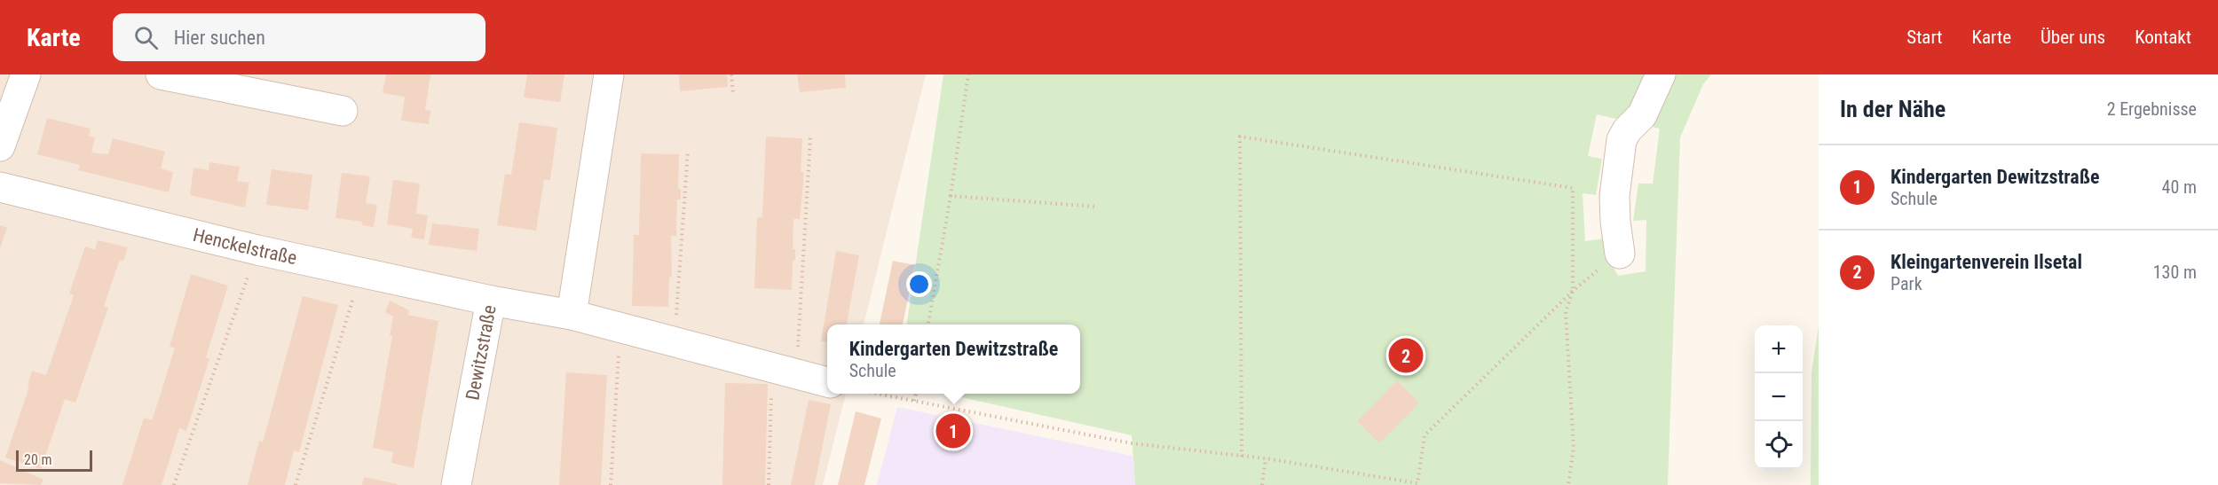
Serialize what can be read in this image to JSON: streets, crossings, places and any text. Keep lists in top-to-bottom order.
{
  "streets": {
    "street": ["Henckelstraße", "Dewitzstraße"]
  },
  "crossings": [
    ["Henckelstraße", "Dewitzstraße"]
  ],
  "scale_bar": "20 m",
  "page": {
    "header": "Karte",
    "search": "Hier suchen",
    "nav": [
      "Start",
      "Karte",
      "Über uns",
      "Kontakt"
    ],
    "heading": ["In der Nähe", "2 Ergebnisse"],
    "list": [
      {
        "mark": "1",
        "name": "Kindergarten Dewitzstraße",
        "note": "Schule",
        "value": "40 m"
      },
      {
        "mark": "2",
        "name": "Kleingartenverein Ilsetal",
        "note": "Park",
        "value": "130 m"
      }
    ],
    "popup": ["Kindergarten Dewitzstraße", "Schule"],
    "map_buttons": ["+", "−"],
    "pins": ["2", "1"],
    "scale": "20 m"
  }
}
